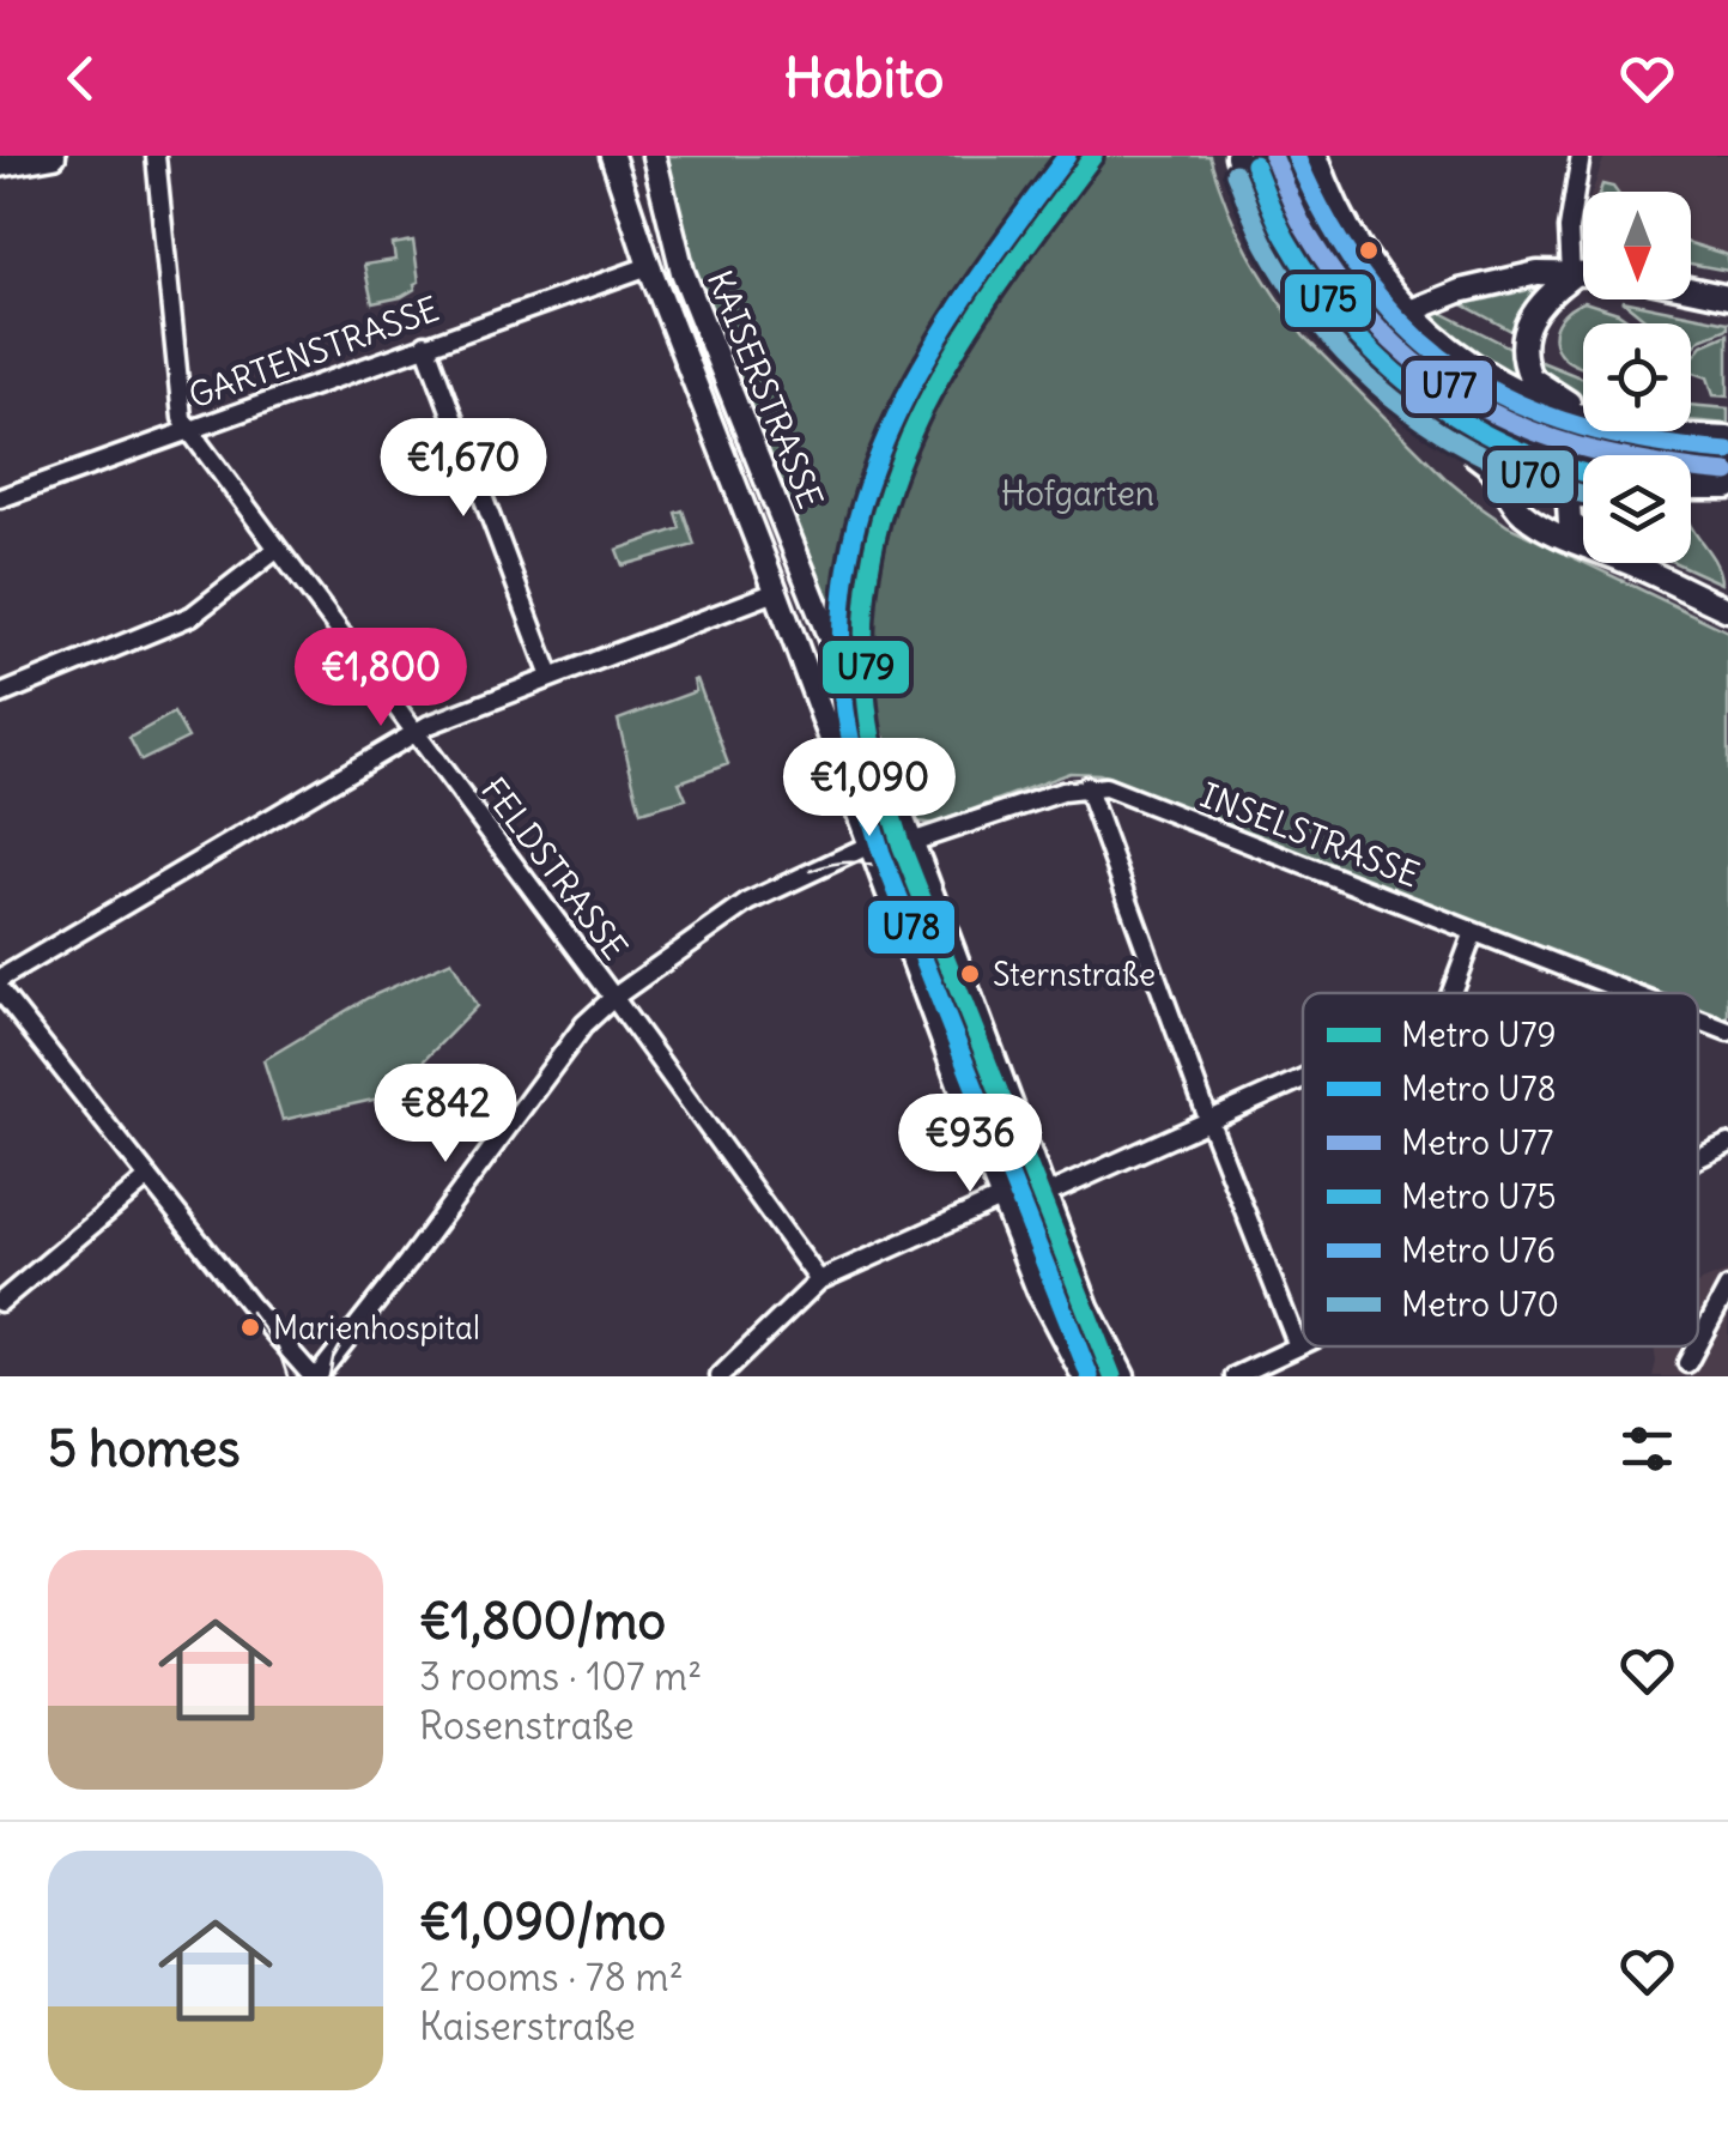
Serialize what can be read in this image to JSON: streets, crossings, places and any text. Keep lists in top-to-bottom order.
{
  "streets": {
    "main road": ["KAISERSTRASSE"],
    "street": ["GARTENSTRASSE", "INSELSTRASSE", "FELDSTRASSE"]
  },
  "crossings": [
    ["GARTENSTRASSE", "KAISERSTRASSE"],
    ["GARTENSTRASSE", "FELDSTRASSE"]
  ],
  "parks": ["Hofgarten"],
  "places": ["Sternstraße", "Marienhospital"],
  "lines": [
    "metro line U79",
    "metro line U78",
    "metro line U77",
    "metro line U76",
    "metro line U75",
    "metro line U70"
  ],
  "legend": [
    "Metro U79",
    "Metro U78",
    "Metro U77",
    "Metro U75",
    "Metro U76",
    "Metro U70"
  ],
  "north": "bottom",
  "page": {
    "header": "Habito",
    "price": [
      "€1,670",
      "€1,800",
      "€1,090",
      "€842",
      "€936"
    ],
    "heading": "5 homes",
    "list": [
      {
        "name": "€1,800/mo",
        "note": "3 rooms · 107 m² · Rosenstraße"
      },
      {
        "name": "€1,090/mo",
        "note": "2 rooms · 78 m² · Kaiserstraße"
      }
    ]
  }
}
